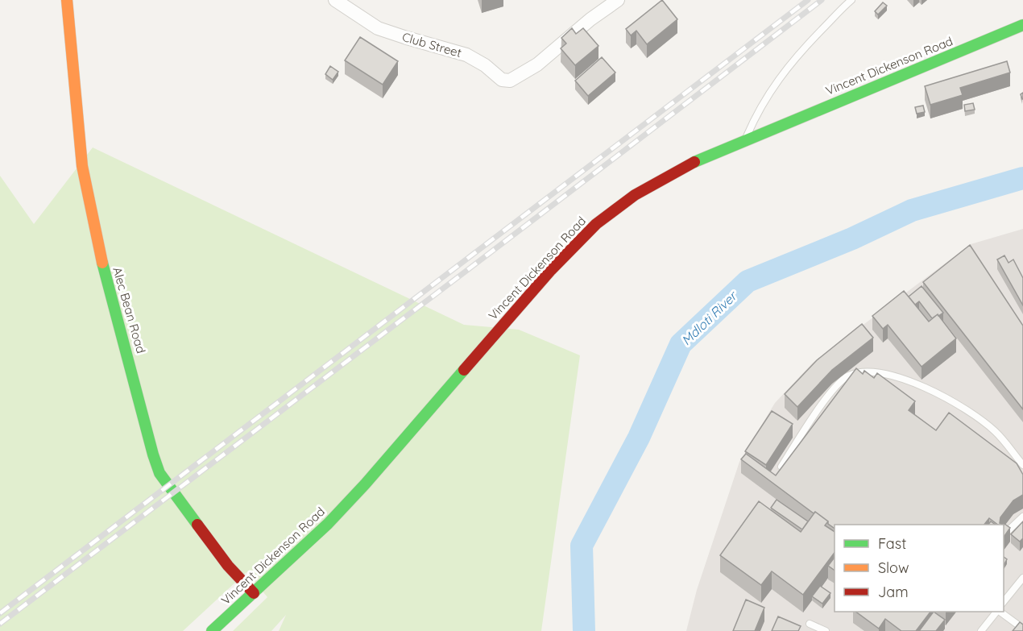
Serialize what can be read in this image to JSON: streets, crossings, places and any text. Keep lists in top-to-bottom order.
{
  "streets": {
    "main road": ["Vincent Dickenson Road", "Alec Bean Road"],
    "street": ["Club Street"]
  },
  "crossings": [
    ["Vincent Dickenson Road", "Alec Bean Road"]
  ],
  "water": ["Mdloti River"],
  "legend": ["Fast", "Slow", "Jam"]
}
